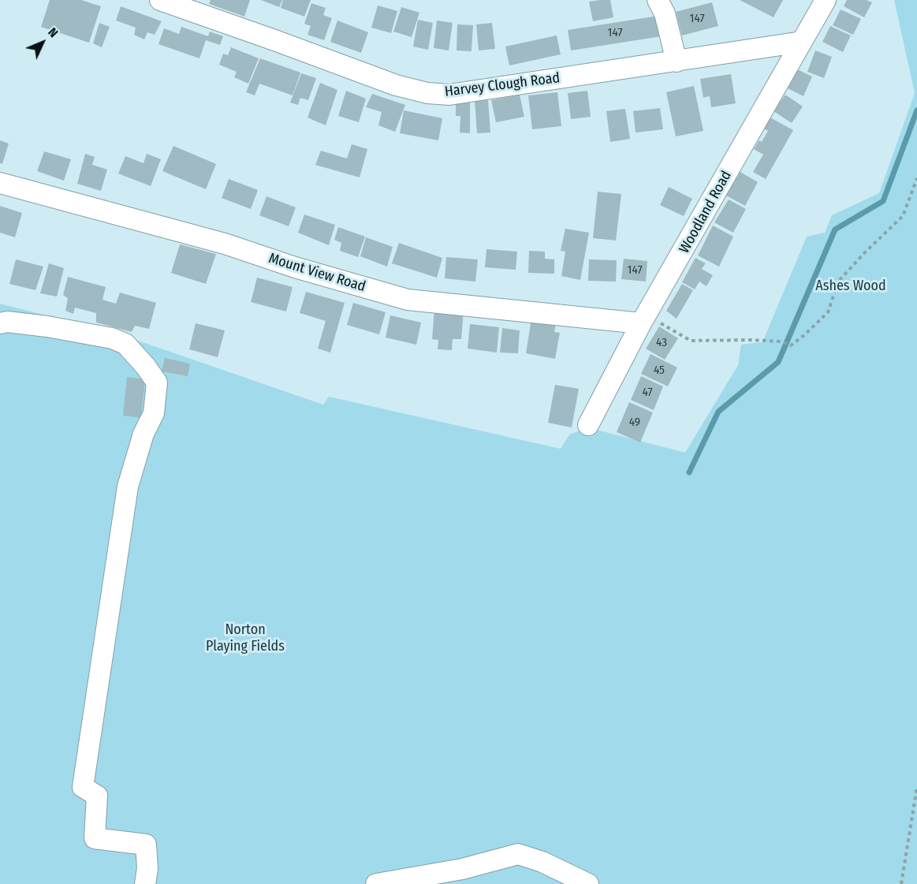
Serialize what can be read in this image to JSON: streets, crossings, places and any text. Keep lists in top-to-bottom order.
{
  "streets": {
    "street": ["Harvey Clough Road", "Woodland Road", "Mount View Road"]
  },
  "crossings": [
    ["Harvey Clough Road", "Woodland Road"],
    ["Woodland Road", "Mount View Road"]
  ],
  "parks": ["Ashes Wood", "Norton Playing Fields"],
  "house_numbers": [
    "147",
    "147",
    "147",
    "43",
    "45",
    "47",
    "49"
  ],
  "north": "top right"
}
